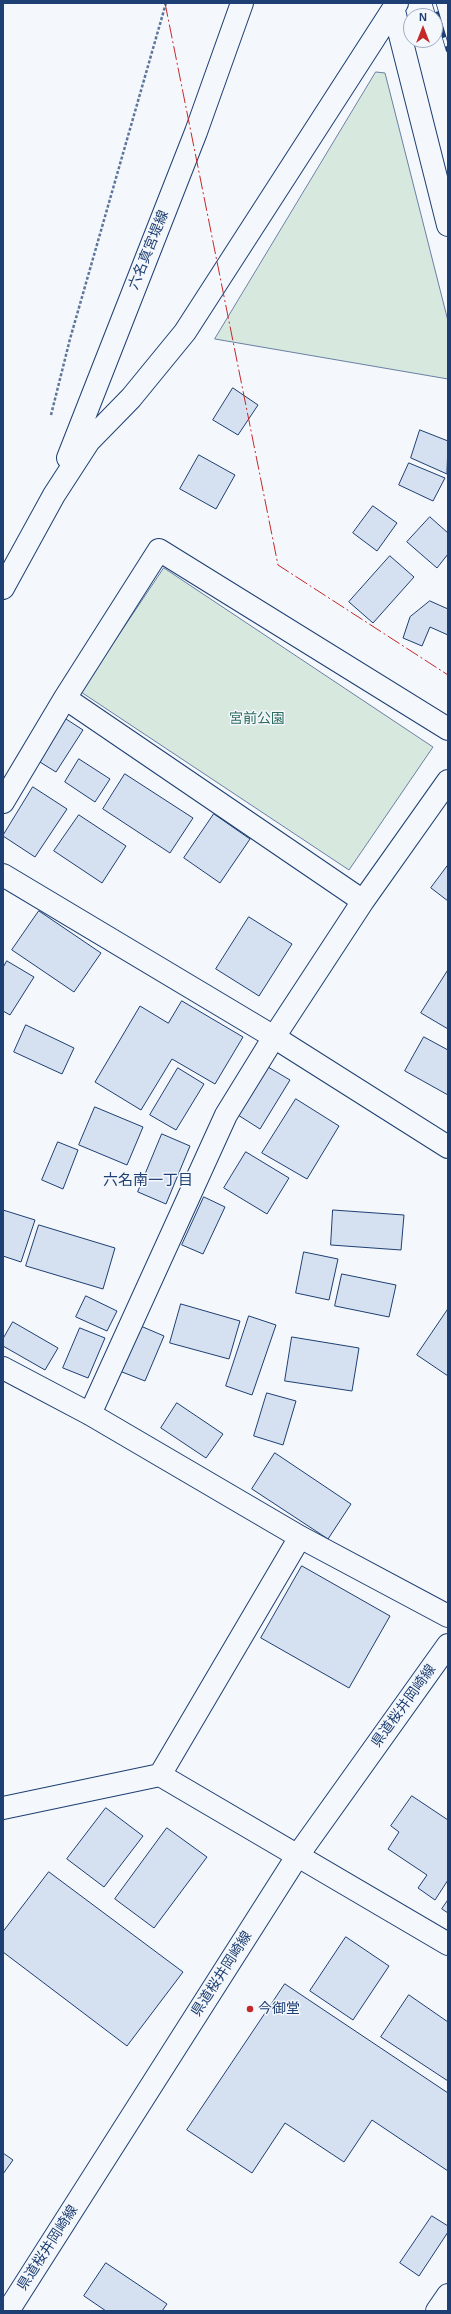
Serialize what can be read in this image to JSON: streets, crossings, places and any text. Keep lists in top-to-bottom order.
{
  "streets": {
    "street": ["六名真宮堤線", "県道桜井岡崎線"]
  },
  "districts": ["六名南一丁目"],
  "parks": ["宮前公園"],
  "places": ["今御堂"],
  "north": "top"
}
